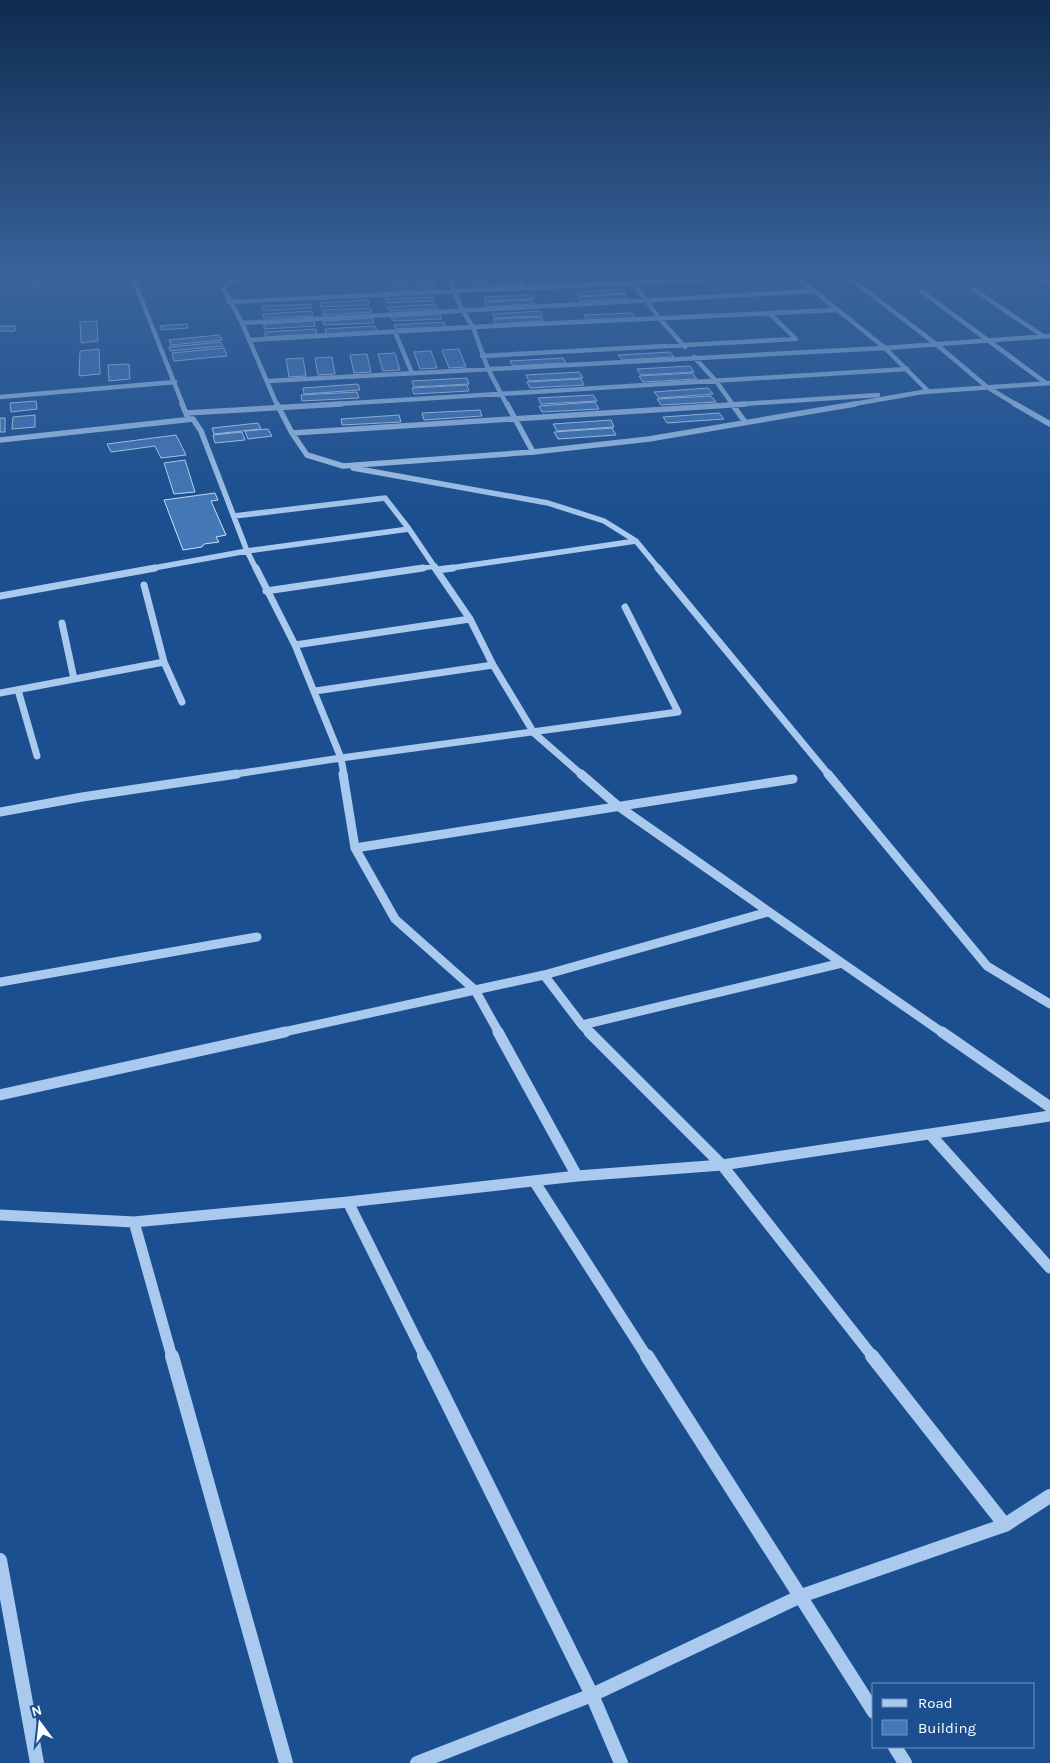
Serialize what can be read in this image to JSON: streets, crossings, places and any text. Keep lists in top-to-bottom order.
{
  "legend": ["Road", "Building"],
  "north": "top"
}
